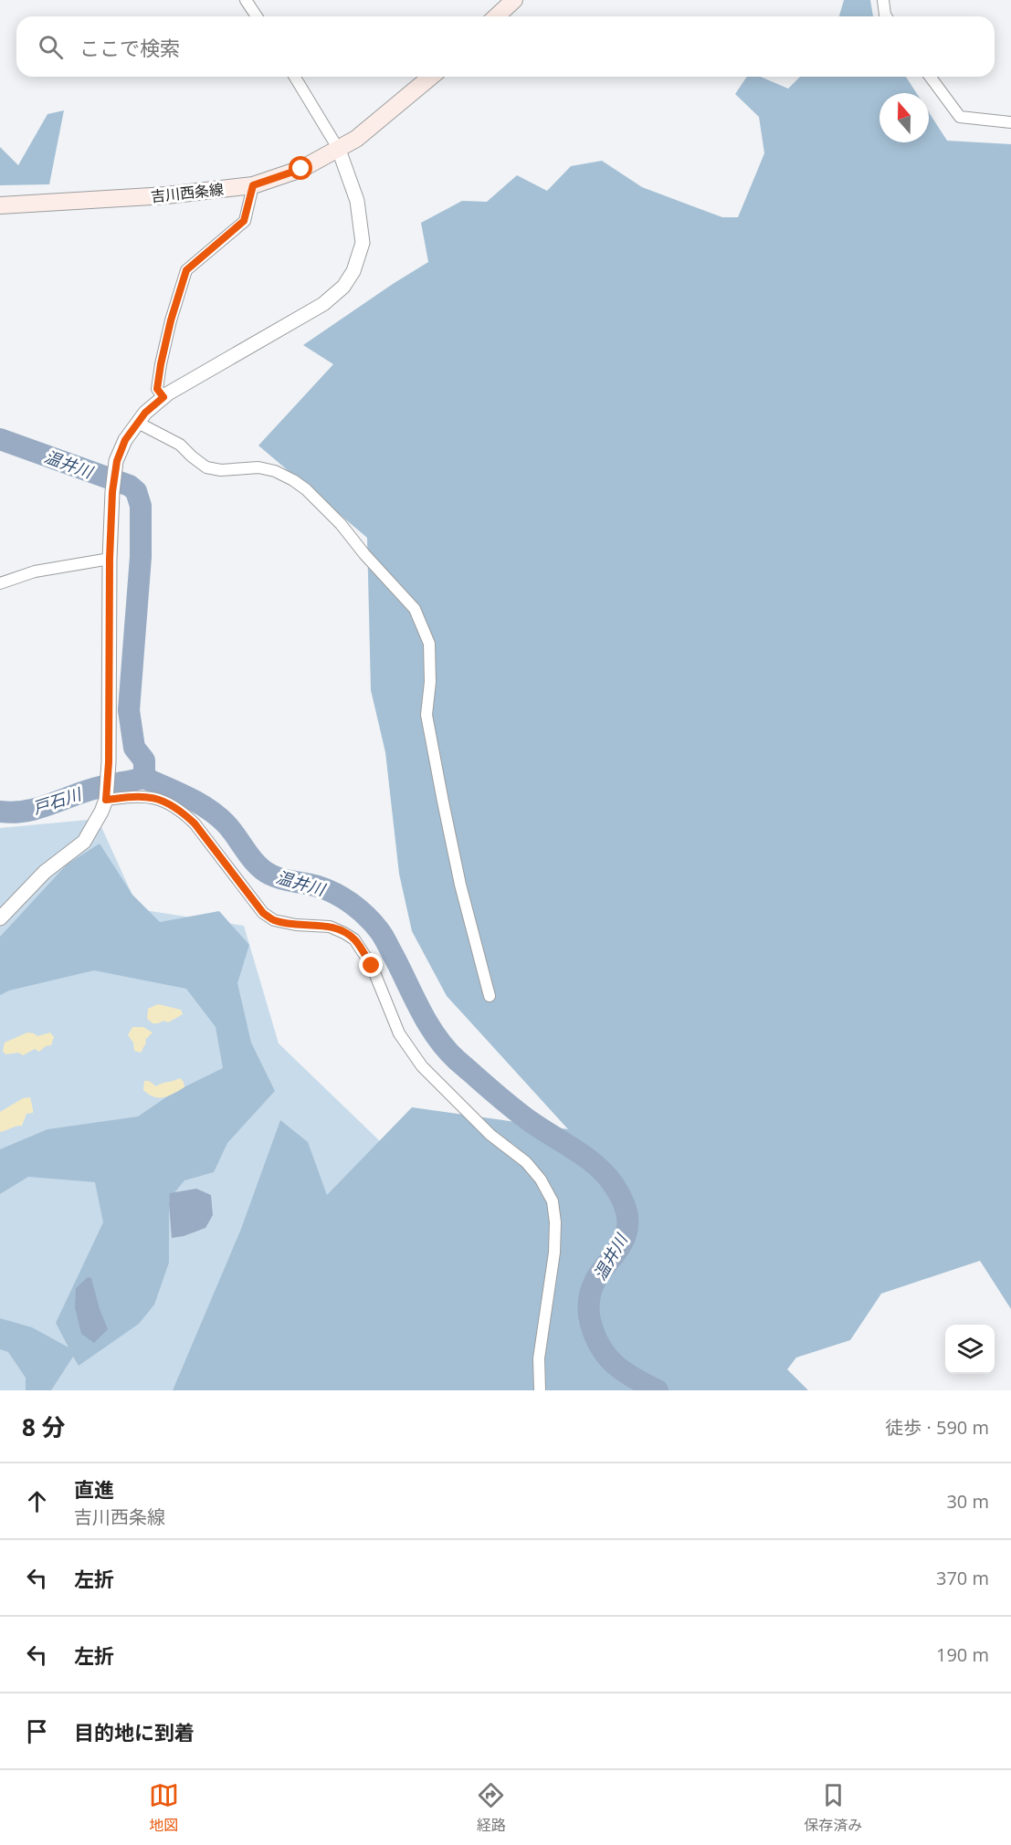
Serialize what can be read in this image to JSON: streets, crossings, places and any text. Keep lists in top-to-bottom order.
{
  "streets": {
    "main road": ["吉川西条線"]
  },
  "water": ["温井川", "戸石川"],
  "north": "top",
  "page": {
    "search": "ここで検索",
    "heading": ["8 分", "徒歩 · 590 m"],
    "list": [
      ["直進", "吉川西条線", "30 m"],
      ["左折", "370 m"],
      ["左折", "190 m"],
      "目的地に到着"
    ],
    "nav": ["地図", "経路", "保存済み"]
  }
}
